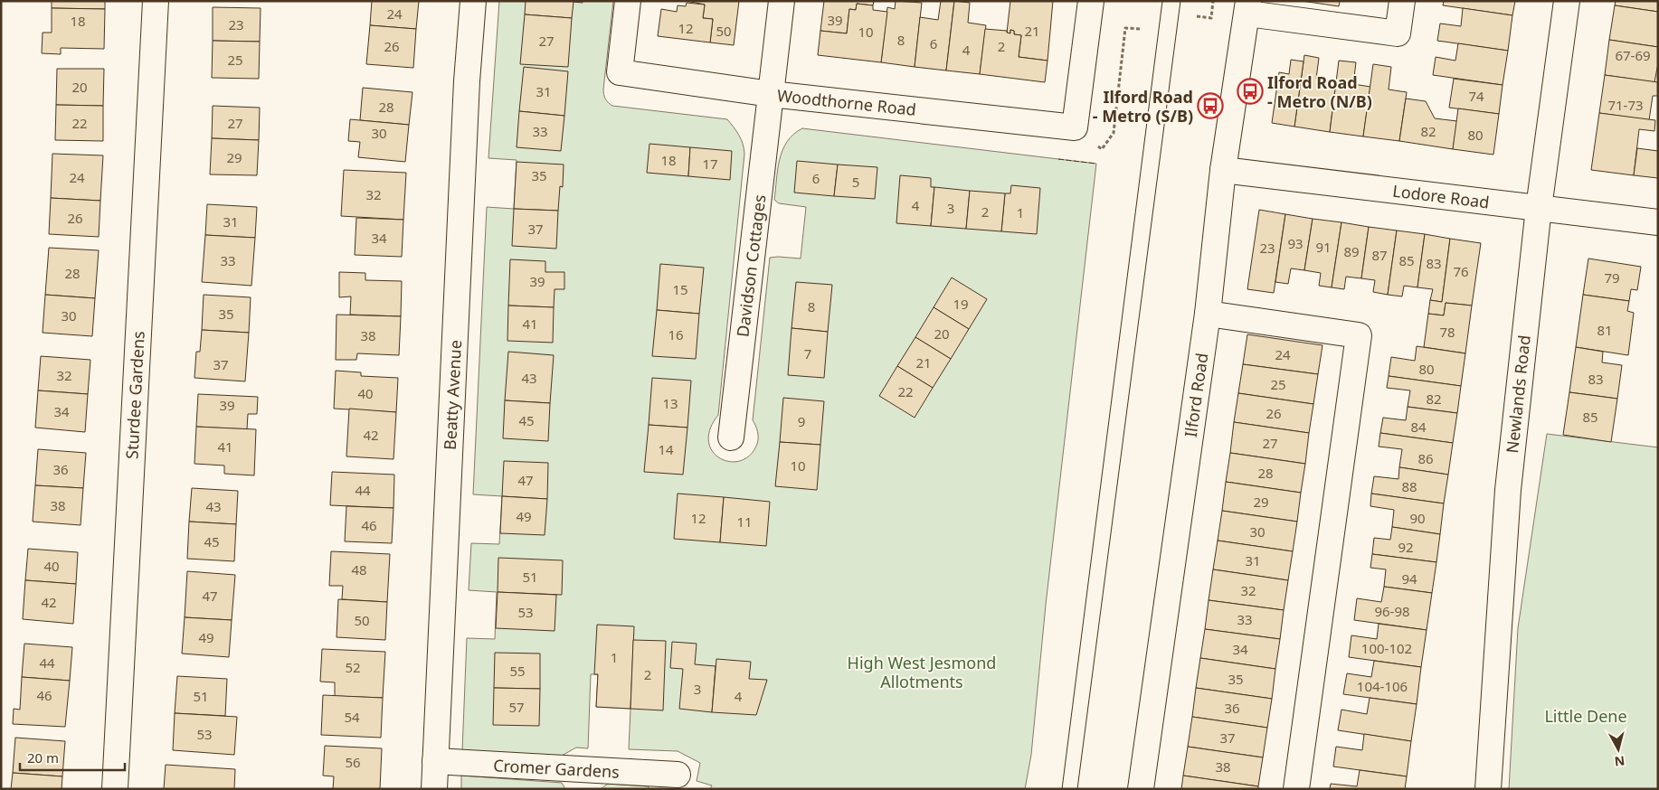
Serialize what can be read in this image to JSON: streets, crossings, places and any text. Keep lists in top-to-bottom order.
{
  "streets": {
    "street": [
      "Woodthorne Road",
      "Lodore Road",
      "Davidson Cottages",
      "Newlands Road",
      "Sturdee Gardens",
      "Beatty Avenue",
      "Ilford Road",
      "Cromer Gardens"
    ]
  },
  "crossings": [
    ["Woodthorne Road", "Davidson Cottages"],
    ["Lodore Road", "Newlands Road"],
    ["Lodore Road", "Ilford Road"],
    ["Beatty Avenue", "Cromer Gardens"]
  ],
  "parks": ["High West Jesmond Allotments", "Little Dene"],
  "places": {
    "bus stop": ["Ilford Road - Metro (N/B)", "Ilford Road - Metro (S/B)"]
  },
  "house_numbers": [
    "24",
    "39",
    "18",
    "23",
    "12",
    "50",
    "21",
    "10",
    "8",
    "27",
    "6",
    "26",
    "2",
    "4",
    "67-69",
    "25",
    "20",
    "31",
    "74",
    "71-73",
    "28",
    "22",
    "27",
    "33",
    "82",
    "30",
    "80",
    "29",
    "18",
    "17",
    "35",
    "24",
    "6",
    "5",
    "32",
    "4",
    "3",
    "2",
    "1",
    "26",
    "31",
    "37",
    "34",
    "93",
    "91",
    "23",
    "89",
    "87",
    "33",
    "85",
    "83",
    "76",
    "28",
    "79",
    "39",
    "15",
    "19",
    "8",
    "35",
    "30",
    "41",
    "81",
    "78",
    "20",
    "16",
    "38",
    "7",
    "24",
    "21",
    "37",
    "80",
    "32",
    "43",
    "83",
    "25",
    "22",
    "40",
    "82",
    "13",
    "39",
    "34",
    "26",
    "85",
    "45",
    "9",
    "84",
    "42",
    "27",
    "41",
    "14",
    "86",
    "10",
    "36",
    "28",
    "47",
    "88",
    "44",
    "29",
    "38",
    "43",
    "49",
    "12",
    "90",
    "11",
    "46",
    "30",
    "45",
    "92",
    "31",
    "40",
    "48",
    "51",
    "94",
    "32",
    "47",
    "42",
    "96-98",
    "53",
    "33",
    "50",
    "49",
    "100-102",
    "34",
    "1",
    "44",
    "52",
    "55",
    "2",
    "35",
    "104-106",
    "3",
    "46",
    "51",
    "4",
    "57",
    "36",
    "54",
    "53",
    "37",
    "56",
    "38"
  ],
  "scale_bar": "20 m",
  "north": "bottom"
}
